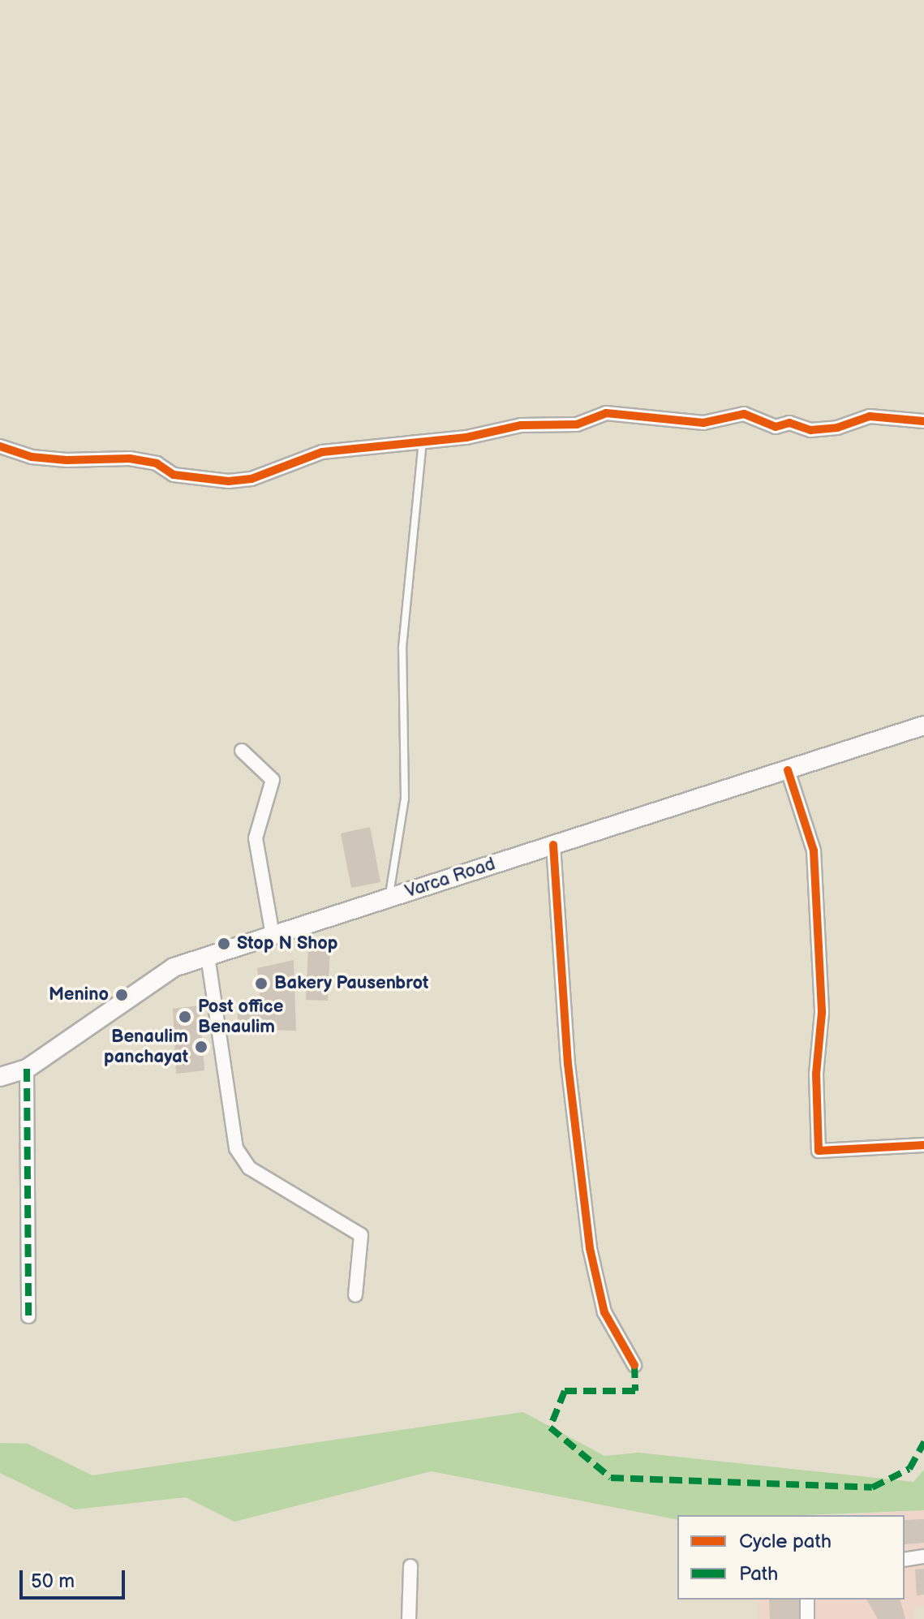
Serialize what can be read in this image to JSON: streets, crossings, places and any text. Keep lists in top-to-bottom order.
{
  "streets": {
    "main road": ["Varca Road"]
  },
  "places": [
    "Stop N Shop",
    "Bakery Pausenbrot",
    "Menino",
    "Post office Benaulim",
    "Benaulim panchayat"
  ],
  "legend": ["Cycle path", "Path"],
  "scale_bar": "50 m"
}
